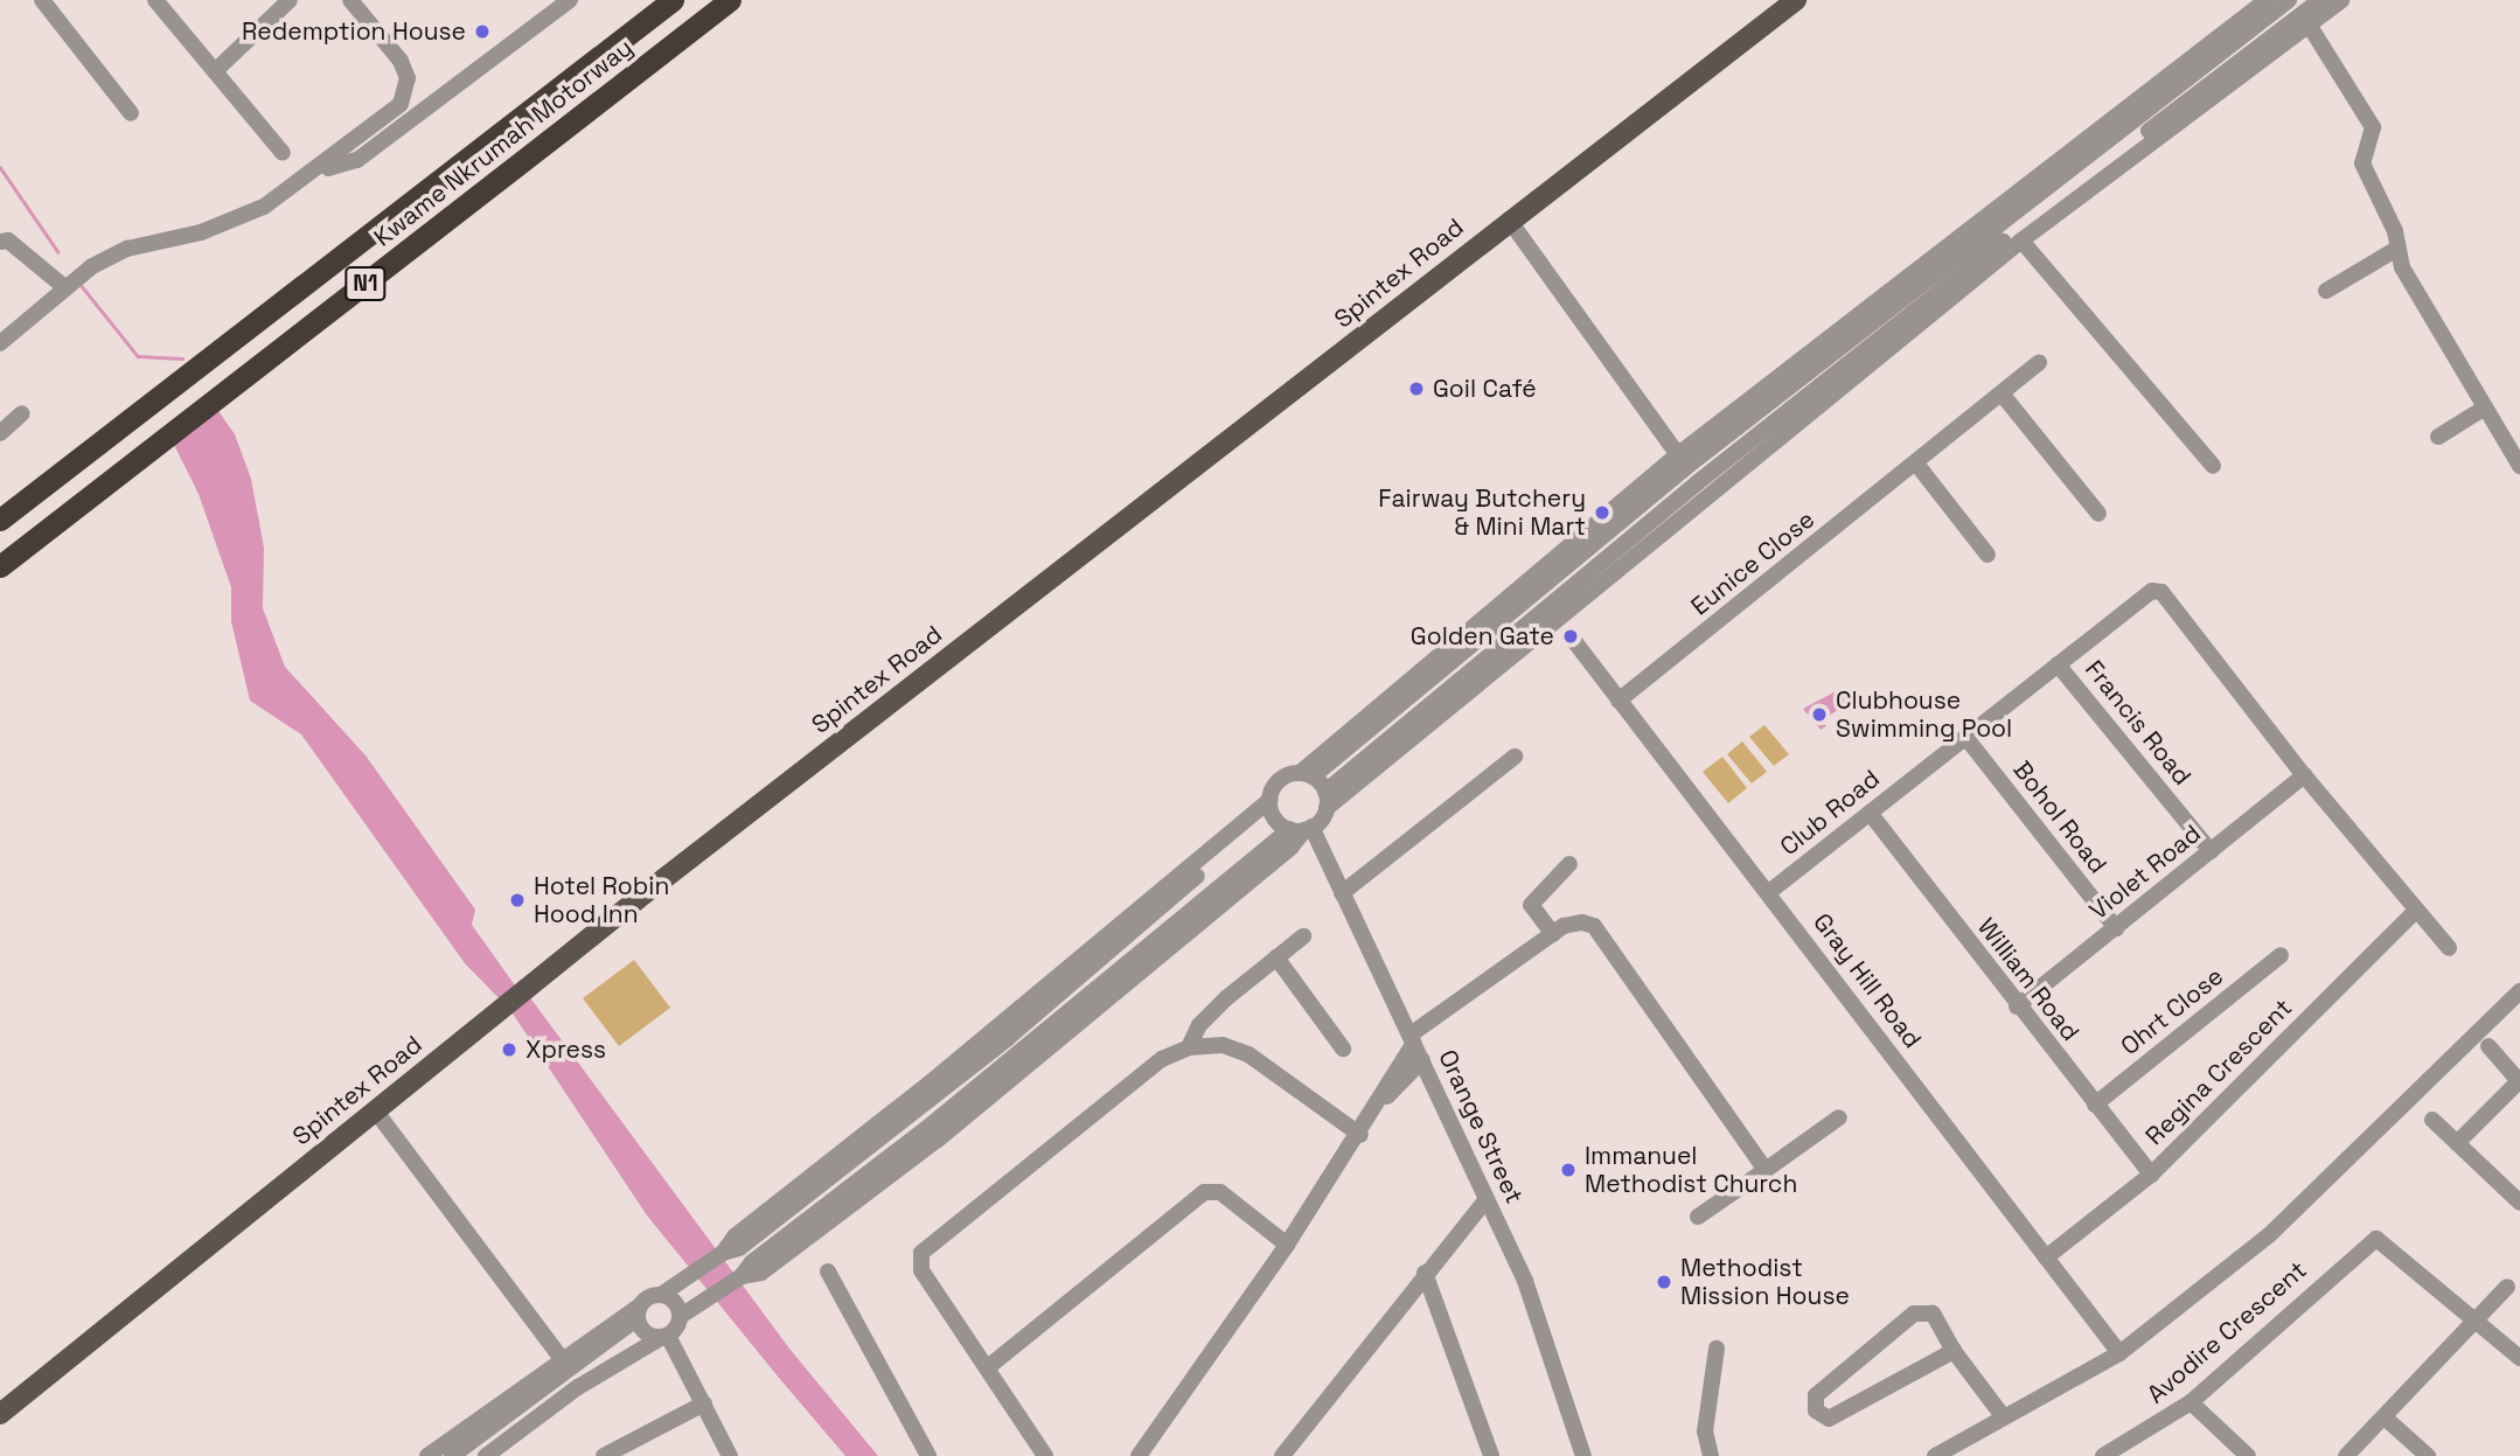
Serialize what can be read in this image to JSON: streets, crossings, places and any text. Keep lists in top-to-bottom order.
{
  "streets": {
    "highway": ["Kwame Nkrumah Motorway", "N1"],
    "main road": ["Spintex Road"],
    "street": [
      "Eunice Close",
      "Francis Road",
      "Club Road",
      "Bohol Road",
      "Violet Road",
      "William Road",
      "Gray Hill Road",
      "Ohrt Close",
      "Regina Crescent",
      "Orange Street",
      "Avodire Crescent"
    ]
  },
  "crossings": [
    ["Eunice Close", "Gray Hill Road"],
    ["Francis Road", "Club Road"],
    ["Francis Road", "Violet Road"],
    ["Club Road", "Bohol Road"],
    ["Club Road", "Violet Road"],
    ["Club Road", "William Road"],
    ["Club Road", "Gray Hill Road"],
    ["Bohol Road", "Violet Road"],
    ["Violet Road", "William Road"],
    ["William Road", "Ohrt Close"],
    ["William Road", "Regina Crescent"],
    ["Gray Hill Road", "Regina Crescent"]
  ],
  "places": [
    "Redemption House",
    "Goil Café",
    "Fairway Butchery & Mini Mart",
    "Golden Gate",
    "Clubhouse Swimming Pool",
    "Hotel Robin Hood Inn",
    "Xpress",
    "Immanuel Methodist Church",
    "Methodist Mission House"
  ]
}
